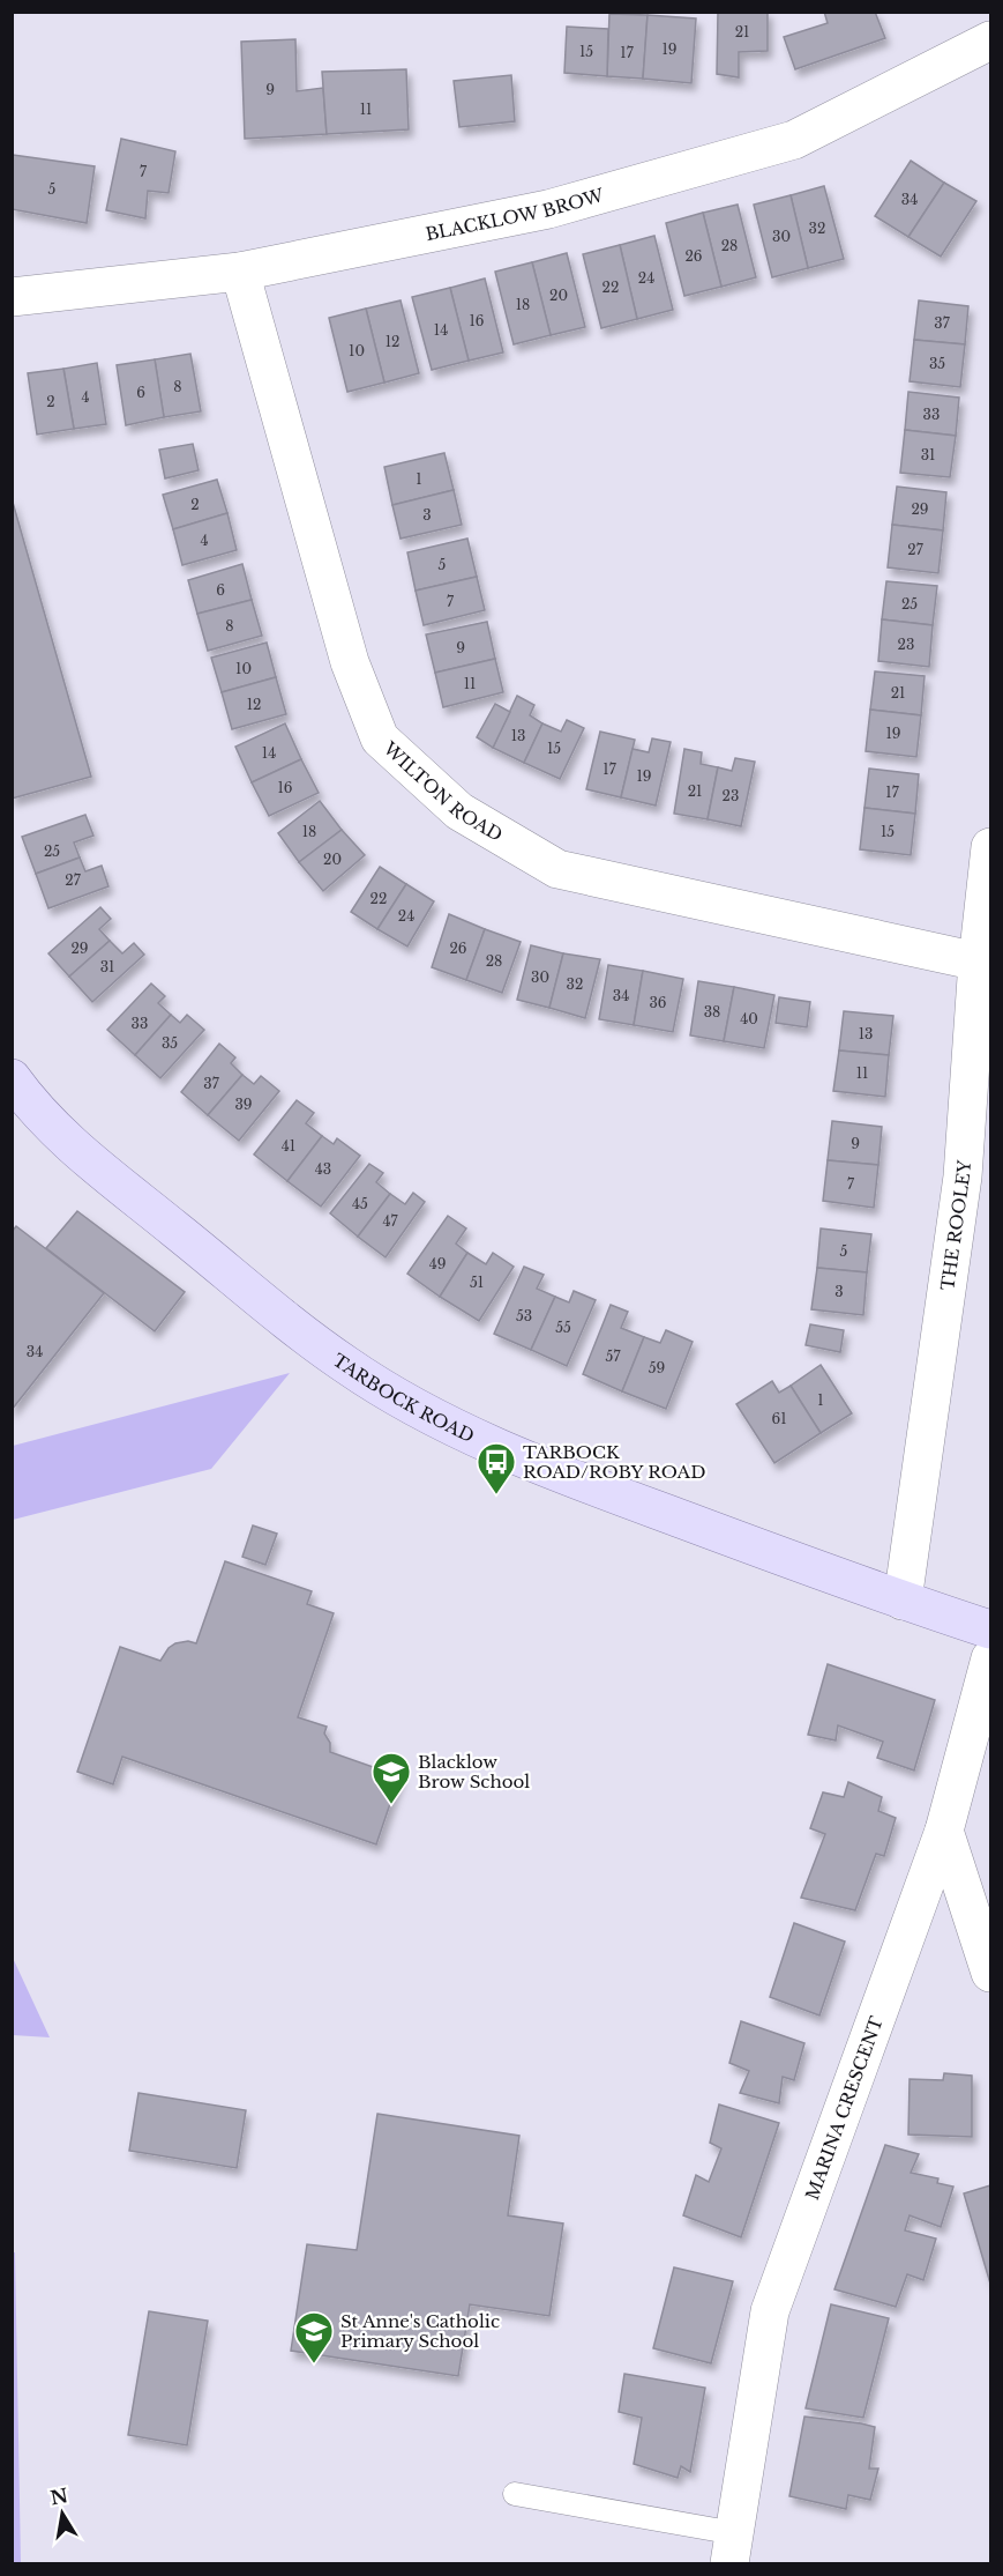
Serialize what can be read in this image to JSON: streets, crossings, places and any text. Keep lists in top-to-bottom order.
{
  "streets": {
    "main road": ["TARBOCK ROAD"],
    "street": [
      "BLACKLOW BROW",
      "WILTON ROAD",
      "THE ROOLEY",
      "MARINA CRESCENT"
    ]
  },
  "crossings": [
    ["BLACKLOW BROW", "WILTON ROAD"],
    ["WILTON ROAD", "THE ROOLEY"],
    ["THE ROOLEY", "TARBOCK ROAD"]
  ],
  "places": {
    "bus stop": ["TARBOCK ROAD/ROBY ROAD"],
    "school or university": ["Blacklow Brow School", "St Anne's Catholic Primary School"]
  },
  "house_numbers": [
    "21",
    "19",
    "15",
    "17",
    "9",
    "11",
    "7",
    "5",
    "34",
    "32",
    "30",
    "28",
    "26",
    "24",
    "22",
    "20",
    "18",
    "16",
    "37",
    "14",
    "12",
    "10",
    "35",
    "8",
    "6",
    "4",
    "2",
    "33",
    "31",
    "1",
    "2",
    "29",
    "3",
    "4",
    "27",
    "5",
    "6",
    "7",
    "25",
    "8",
    "23",
    "9",
    "10",
    "11",
    "21",
    "12",
    "19",
    "13",
    "15",
    "14",
    "17",
    "19",
    "16",
    "21",
    "17",
    "23",
    "18",
    "15",
    "25",
    "20",
    "27",
    "22",
    "24",
    "29",
    "26",
    "28",
    "31",
    "30",
    "32",
    "34",
    "36",
    "38",
    "40",
    "33",
    "13",
    "35",
    "11",
    "37",
    "39",
    "9",
    "41",
    "43",
    "7",
    "45",
    "47",
    "5",
    "49",
    "51",
    "3",
    "53",
    "55",
    "34",
    "57",
    "59",
    "1",
    "61"
  ],
  "north": "top"
}
